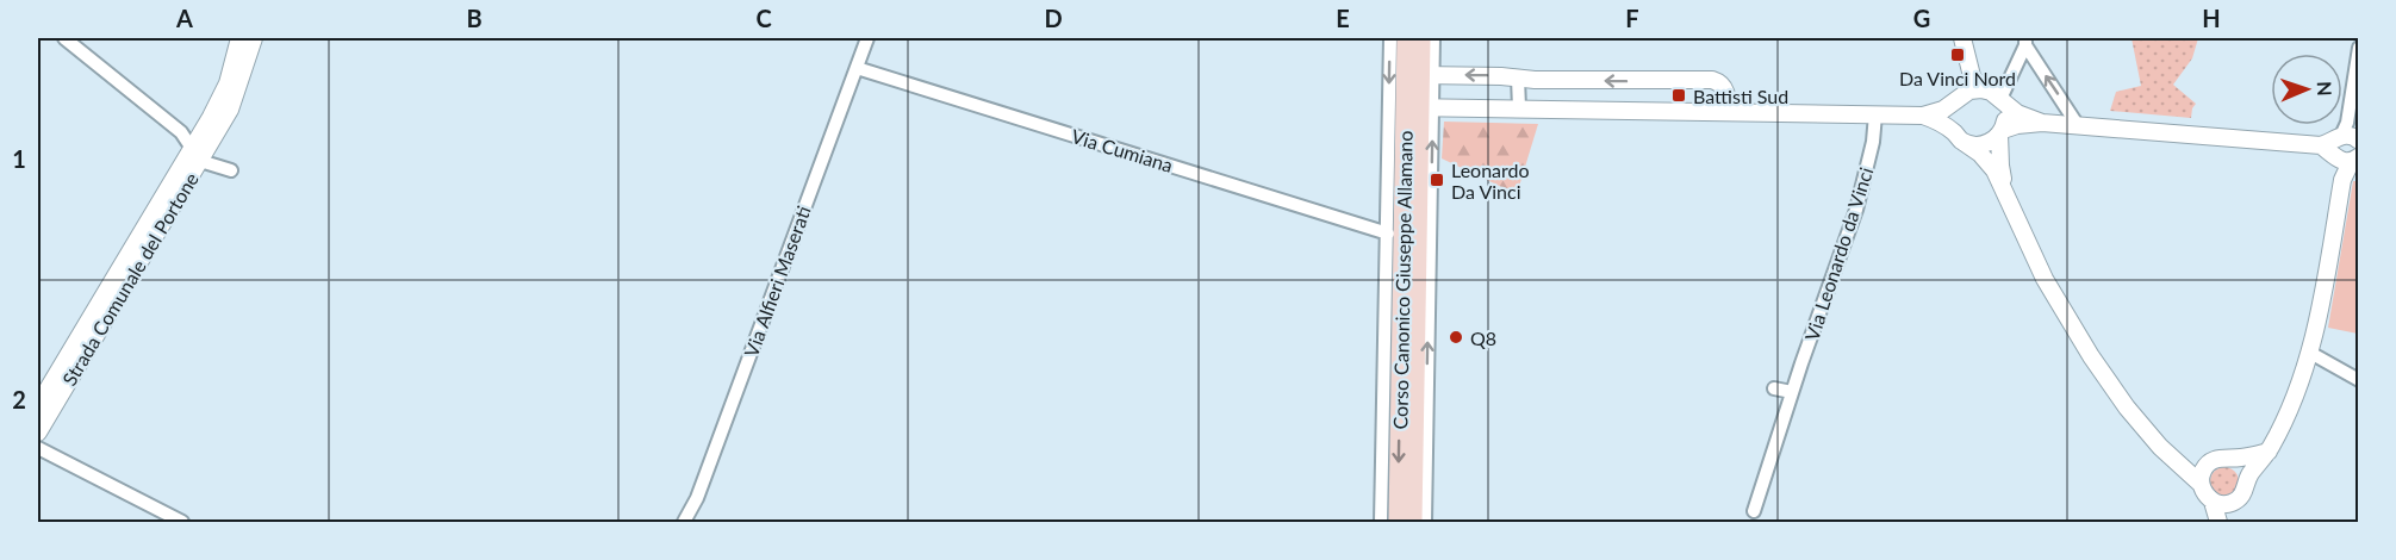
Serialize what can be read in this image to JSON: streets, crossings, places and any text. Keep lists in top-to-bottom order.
{
  "streets": {
    "main road": ["Corso Canonico Giuseppe Allamano"],
    "street": [
      "Via Cumiana",
      "Via Leonardo da Vinci",
      "Strada Comunale del Portone",
      "Via Alfieri Maserati"
    ]
  },
  "crossings": [
    ["Via Cumiana", "Corso Canonico Giuseppe Allamano"],
    ["Via Cumiana", "Via Alfieri Maserati"]
  ],
  "places": {
    "transit": ["Da Vinci Nord", "Battisti Sud", "Leonardo Da Vinci"],
    "other": ["Q8"]
  },
  "north": "right",
  "grid": {
    "columns": [
      "A",
      "B",
      "C",
      "D",
      "E",
      "F",
      "G",
      "H"
    ],
    "rows": ["1", "2"]
  }
}
